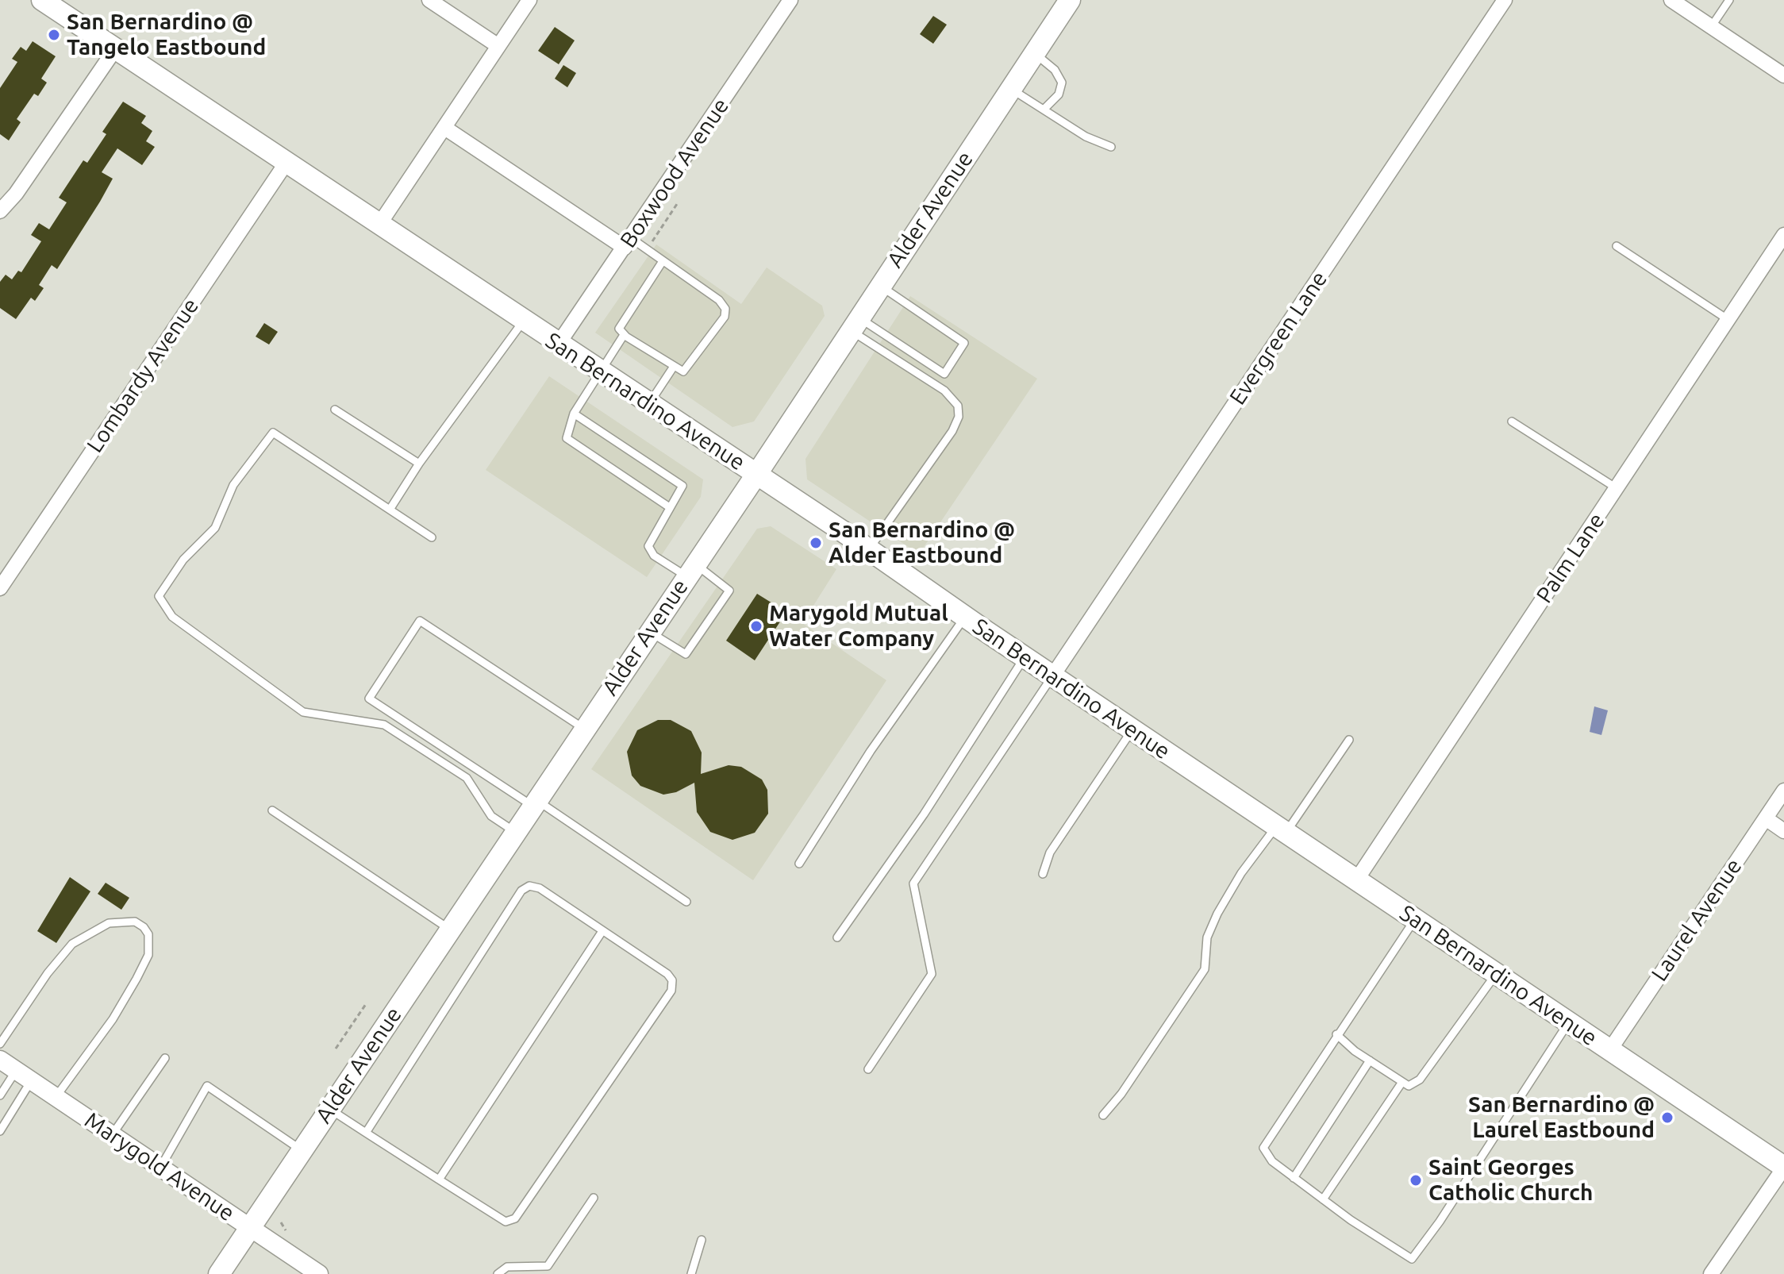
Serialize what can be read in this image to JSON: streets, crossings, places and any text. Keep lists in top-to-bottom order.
{
  "streets": {
    "main road": ["Alder Avenue", "San Bernardino Avenue"],
    "street": [
      "Boxwood Avenue",
      "Evergreen Lane",
      "Lombardy Avenue",
      "Palm Lane",
      "Laurel Avenue",
      "Marygold Avenue"
    ]
  },
  "crossings": [
    ["Boxwood Avenue", "San Bernardino Avenue"],
    ["Alder Avenue", "San Bernardino Avenue"],
    ["Alder Avenue", "Marygold Avenue"],
    ["Evergreen Lane", "San Bernardino Avenue"],
    ["Lombardy Avenue", "San Bernardino Avenue"],
    ["San Bernardino Avenue", "Palm Lane"],
    ["San Bernardino Avenue", "Laurel Avenue"]
  ],
  "places": [
    "San Bernardino @ Tangelo Eastbound",
    "San Bernardino @ Alder Eastbound",
    "Marygold Mutual Water Company",
    "San Bernardino @ Laurel Eastbound",
    "Saint Georges Catholic Church"
  ]
}
